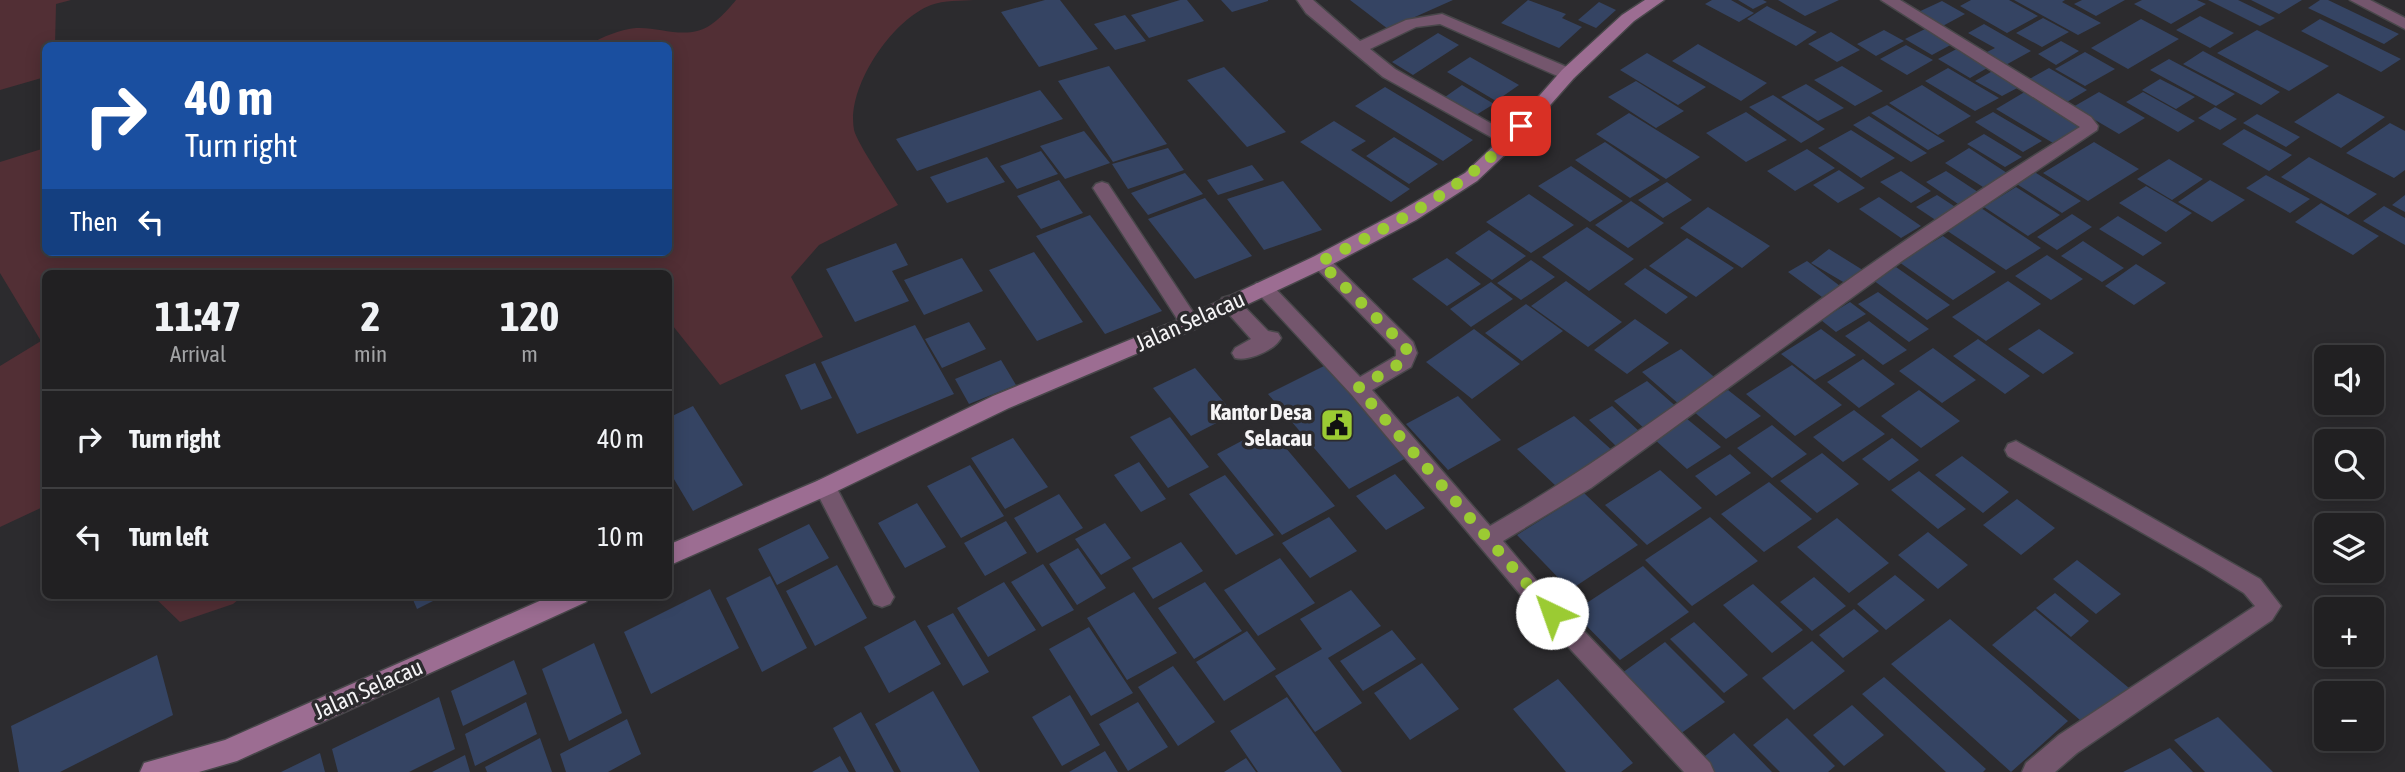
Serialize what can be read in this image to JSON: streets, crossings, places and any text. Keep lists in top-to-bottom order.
{
  "streets": {
    "street": ["Jalan Selacau"]
  },
  "places": {
    "public building": ["Kantor Desa Selacau"]
  },
  "page": {
    "turn": ["40 m", "Turn right"],
    "then": "Then",
    "eta": [
      "11:47",
      "Arrival",
      "2",
      "min",
      "120",
      "m"
    ],
    "map_buttons": ["+", "−"],
    "list": [
      {
        "name": "Turn right",
        "value": "40 m"
      },
      {
        "name": "Turn left",
        "value": "10 m"
      }
    ]
  }
}
